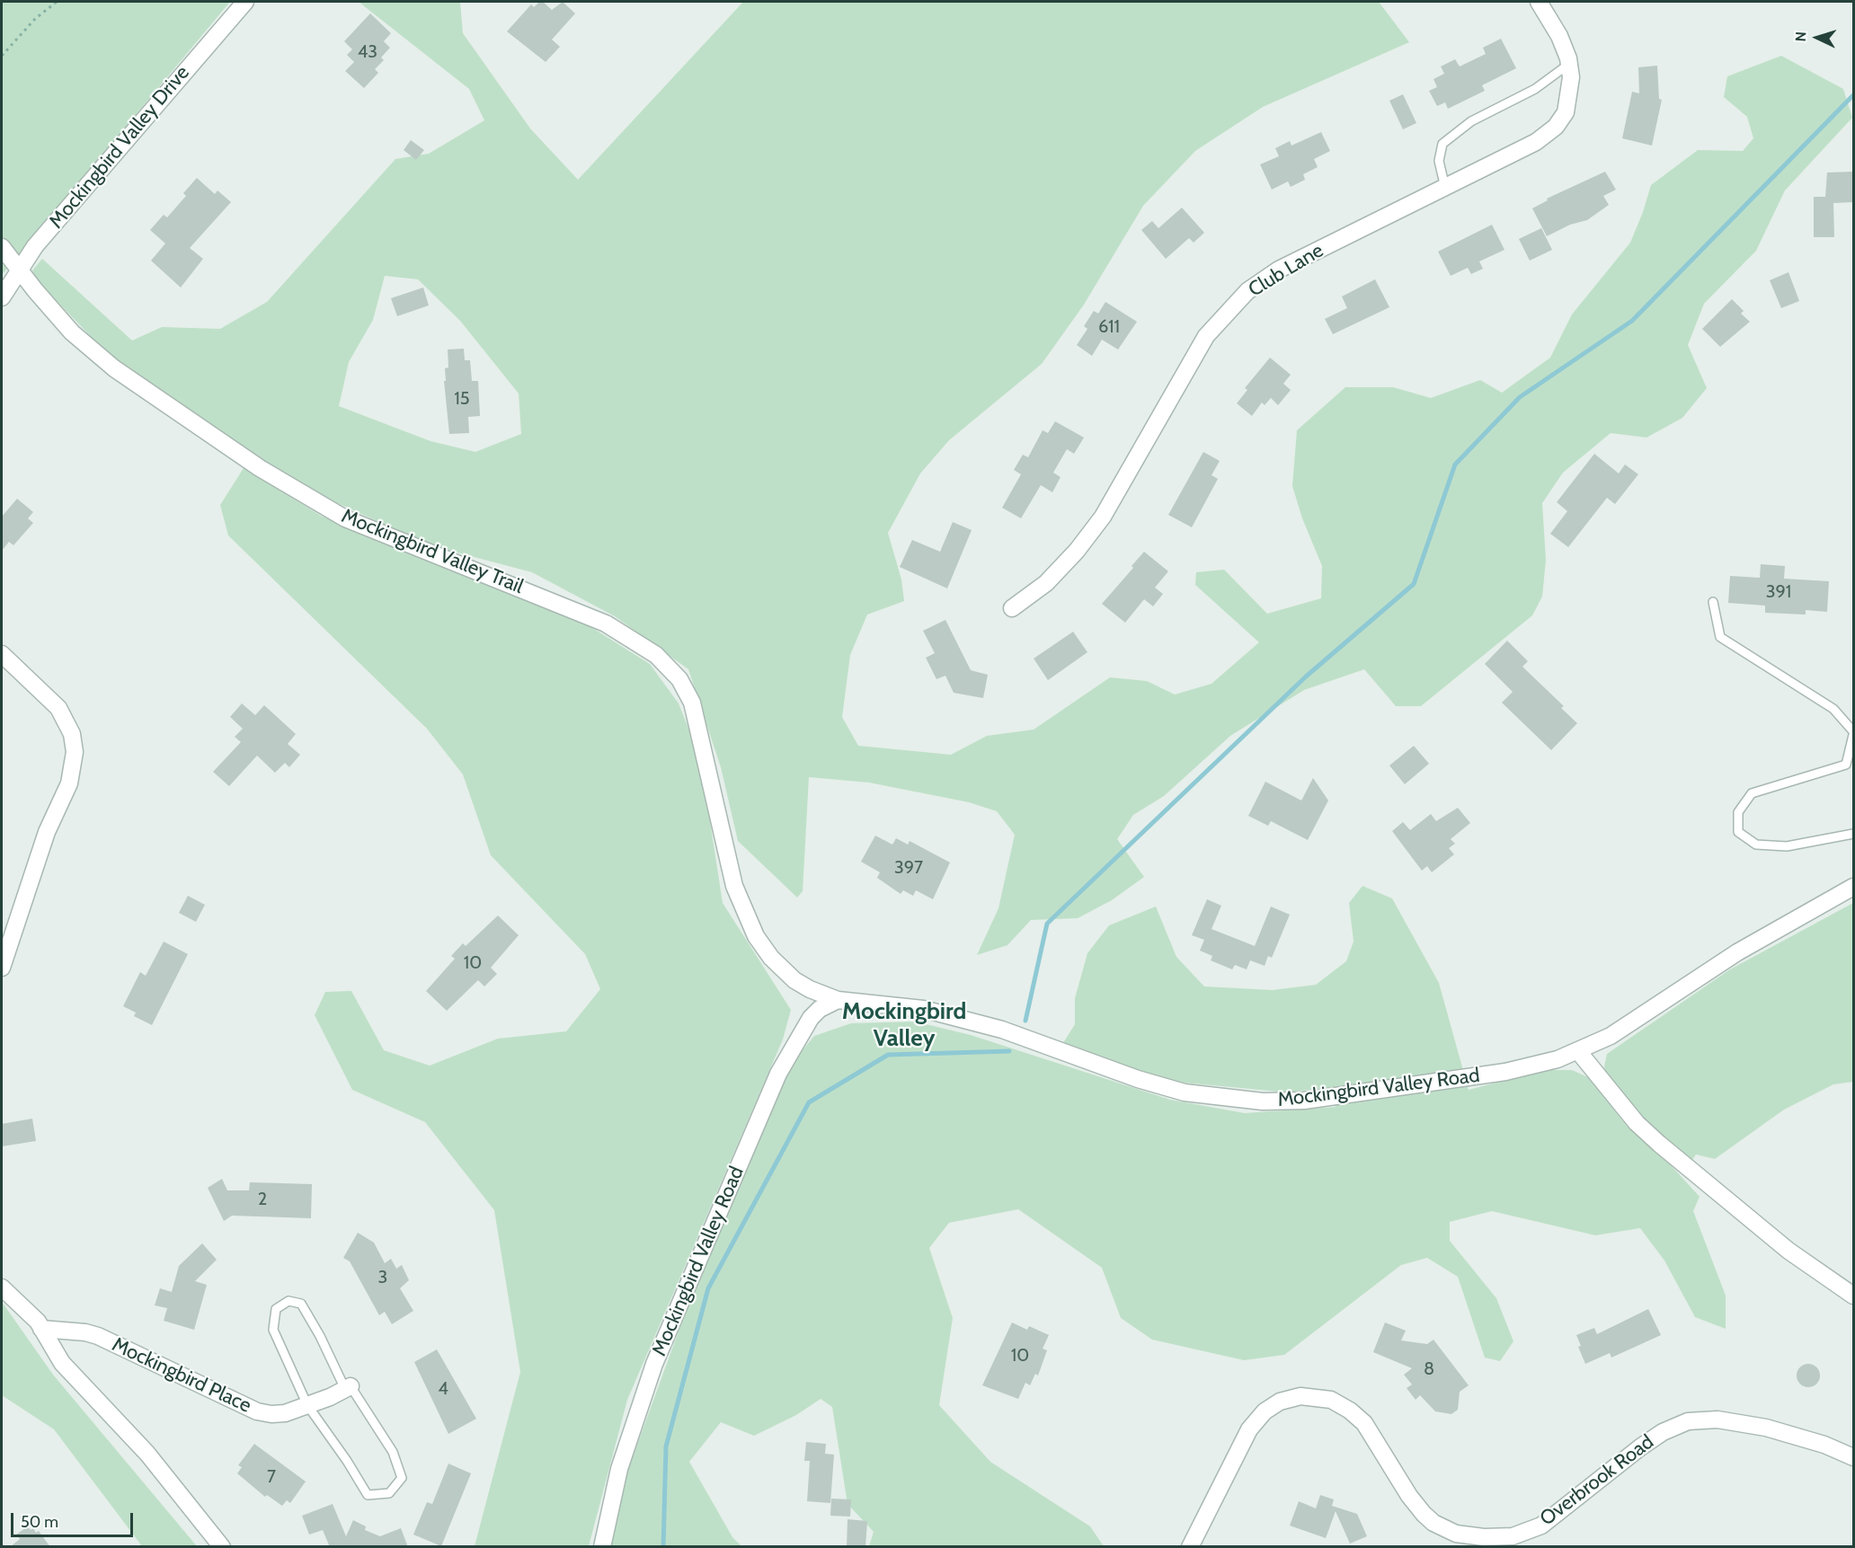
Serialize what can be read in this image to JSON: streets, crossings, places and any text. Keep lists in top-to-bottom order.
{
  "streets": {
    "street": [
      "Mockingbird Valley Drive",
      "Club Lane",
      "Mockingbird Valley Trail",
      "Mockingbird Valley Road",
      "Mockingbird Place",
      "Overbrook Road"
    ]
  },
  "crossings": [
    ["Mockingbird Valley Drive", "Mockingbird Valley Trail"],
    ["Mockingbird Valley Trail", "Mockingbird Valley Road"]
  ],
  "districts": ["Mockingbird Valley"],
  "house_numbers": [
    "43",
    "611",
    "15",
    "391",
    "397",
    "10",
    "2",
    "3",
    "10",
    "8",
    "4",
    "7"
  ],
  "scale_bar": "50 m",
  "north": "left"
}
